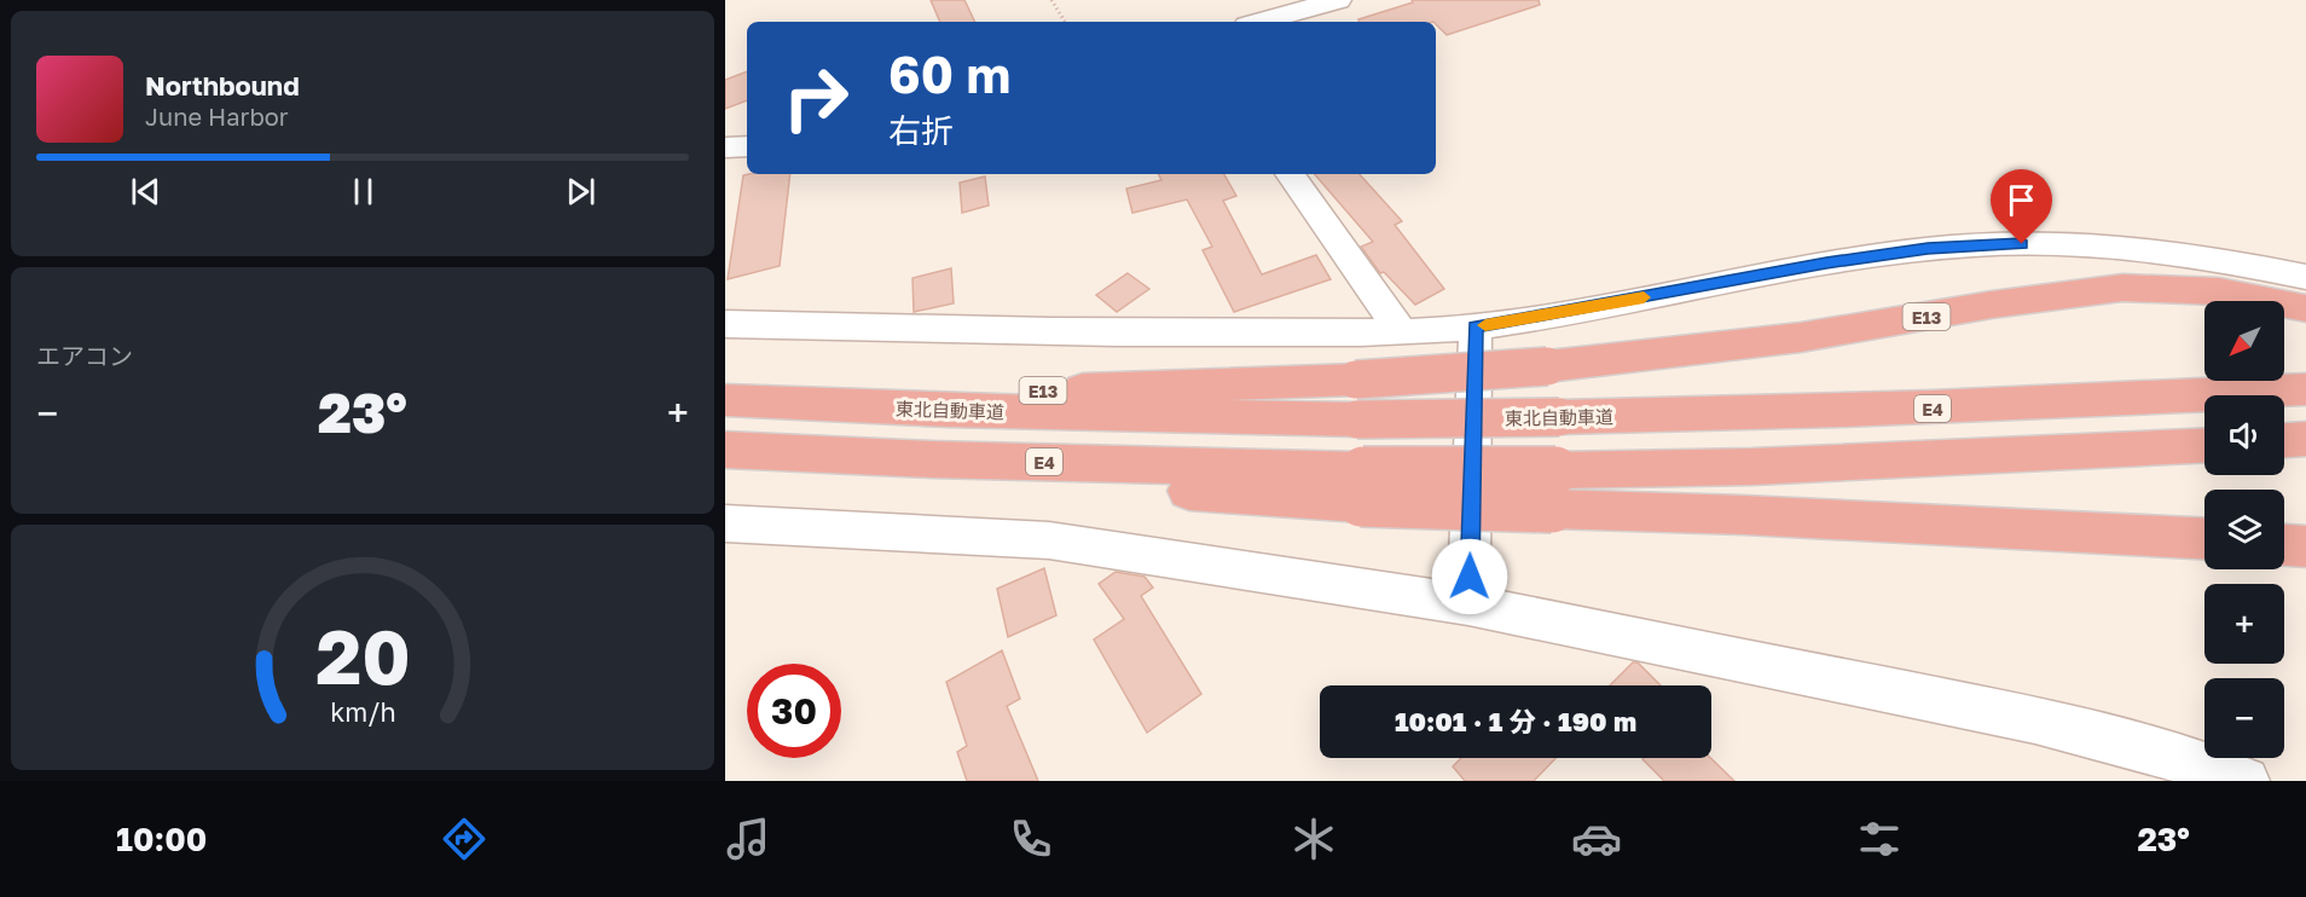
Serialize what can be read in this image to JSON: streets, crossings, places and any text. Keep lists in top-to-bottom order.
{
  "streets": {
    "highway": ["E13", "E4", "東北自動車道"]
  },
  "crossings": [
    ["E13", "東北自動車道"]
  ],
  "north": "bottom left",
  "page": {
    "turn": ["60 m", "右折"],
    "song": ["Northbound", "June Harbor"],
    "tile": "エアコン",
    "map_buttons": ["+", "−"],
    "heat": ["−", "23°", "+"],
    "limit": "30",
    "trip": "10:01 · 1 分 · 190 m",
    "tabs": ["10:00", "23°"],
    "gauge": ["20", "km/h"]
  }
}
